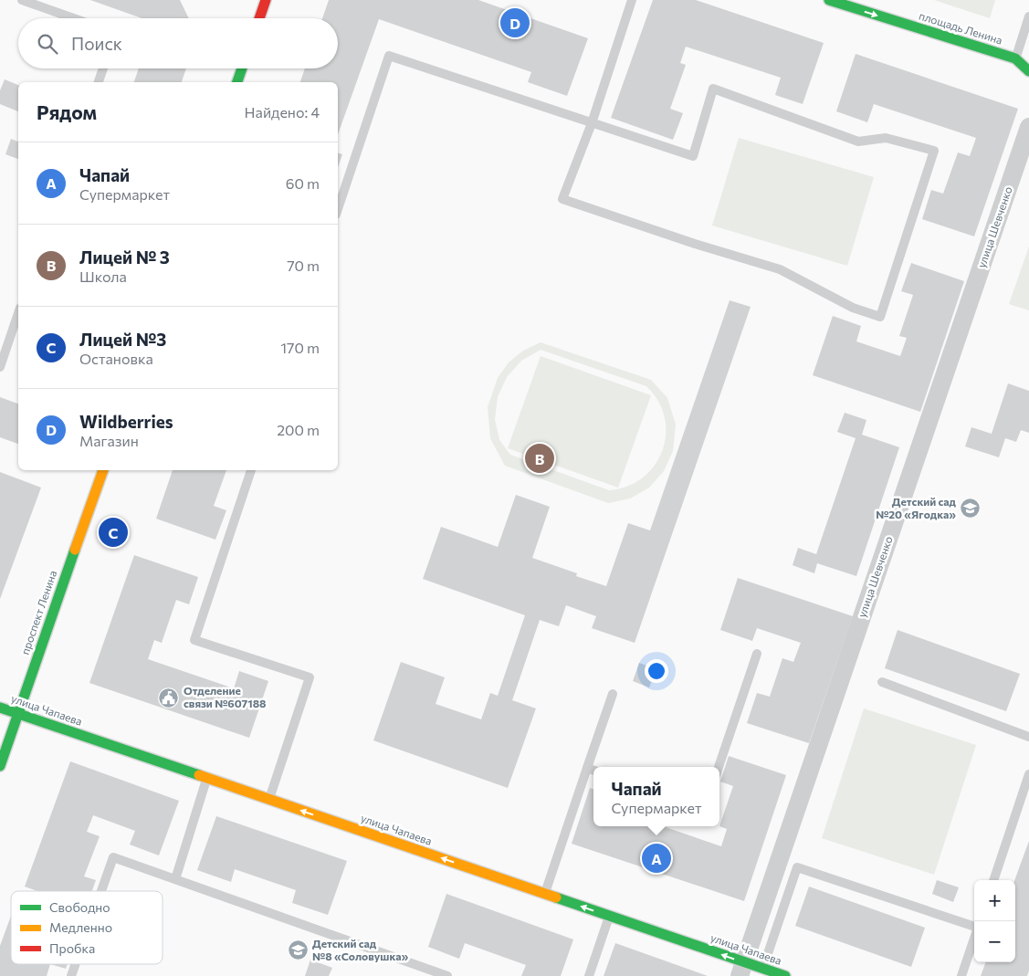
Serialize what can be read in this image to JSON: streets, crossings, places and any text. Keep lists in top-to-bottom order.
{
  "streets": {
    "street": [
      "площадь Ленина",
      "улица Шевченко",
      "проспект Ленина",
      "улица Чапаева"
    ]
  },
  "crossings": [
    ["улица Шевченко", "улица Чапаева"],
    ["проспект Ленина", "улица Чапаева"]
  ],
  "one_way": ["площадь Ленина", "улица Чапаева"],
  "places": {
    "school or university": ["Детский сад №20 «Ягодка»", "Детский сад №8 «Соловушка»"],
    "public building": ["Отделение связи №607188"]
  },
  "legend": ["Свободно", "Медленно", "Пробка"],
  "page": {
    "pins": [
      "D",
      "B",
      "C",
      "A"
    ],
    "search": "Поиск",
    "heading": ["Рядом", "Найдено: 4"],
    "list": [
      {
        "mark": "A",
        "name": "Чапай",
        "note": "Супермаркет",
        "value": "60 m"
      },
      {
        "mark": "B",
        "name": "Лицей № 3",
        "note": "Школа",
        "value": "70 m"
      },
      {
        "mark": "C",
        "name": "Лицей №3",
        "note": "Остановка",
        "value": "170 m"
      },
      {
        "mark": "D",
        "name": "Wildberries",
        "note": "Магазин",
        "value": "200 m"
      }
    ],
    "popup": ["Чапай", "Супермаркет"],
    "map_buttons": ["+", "−"]
  }
}
